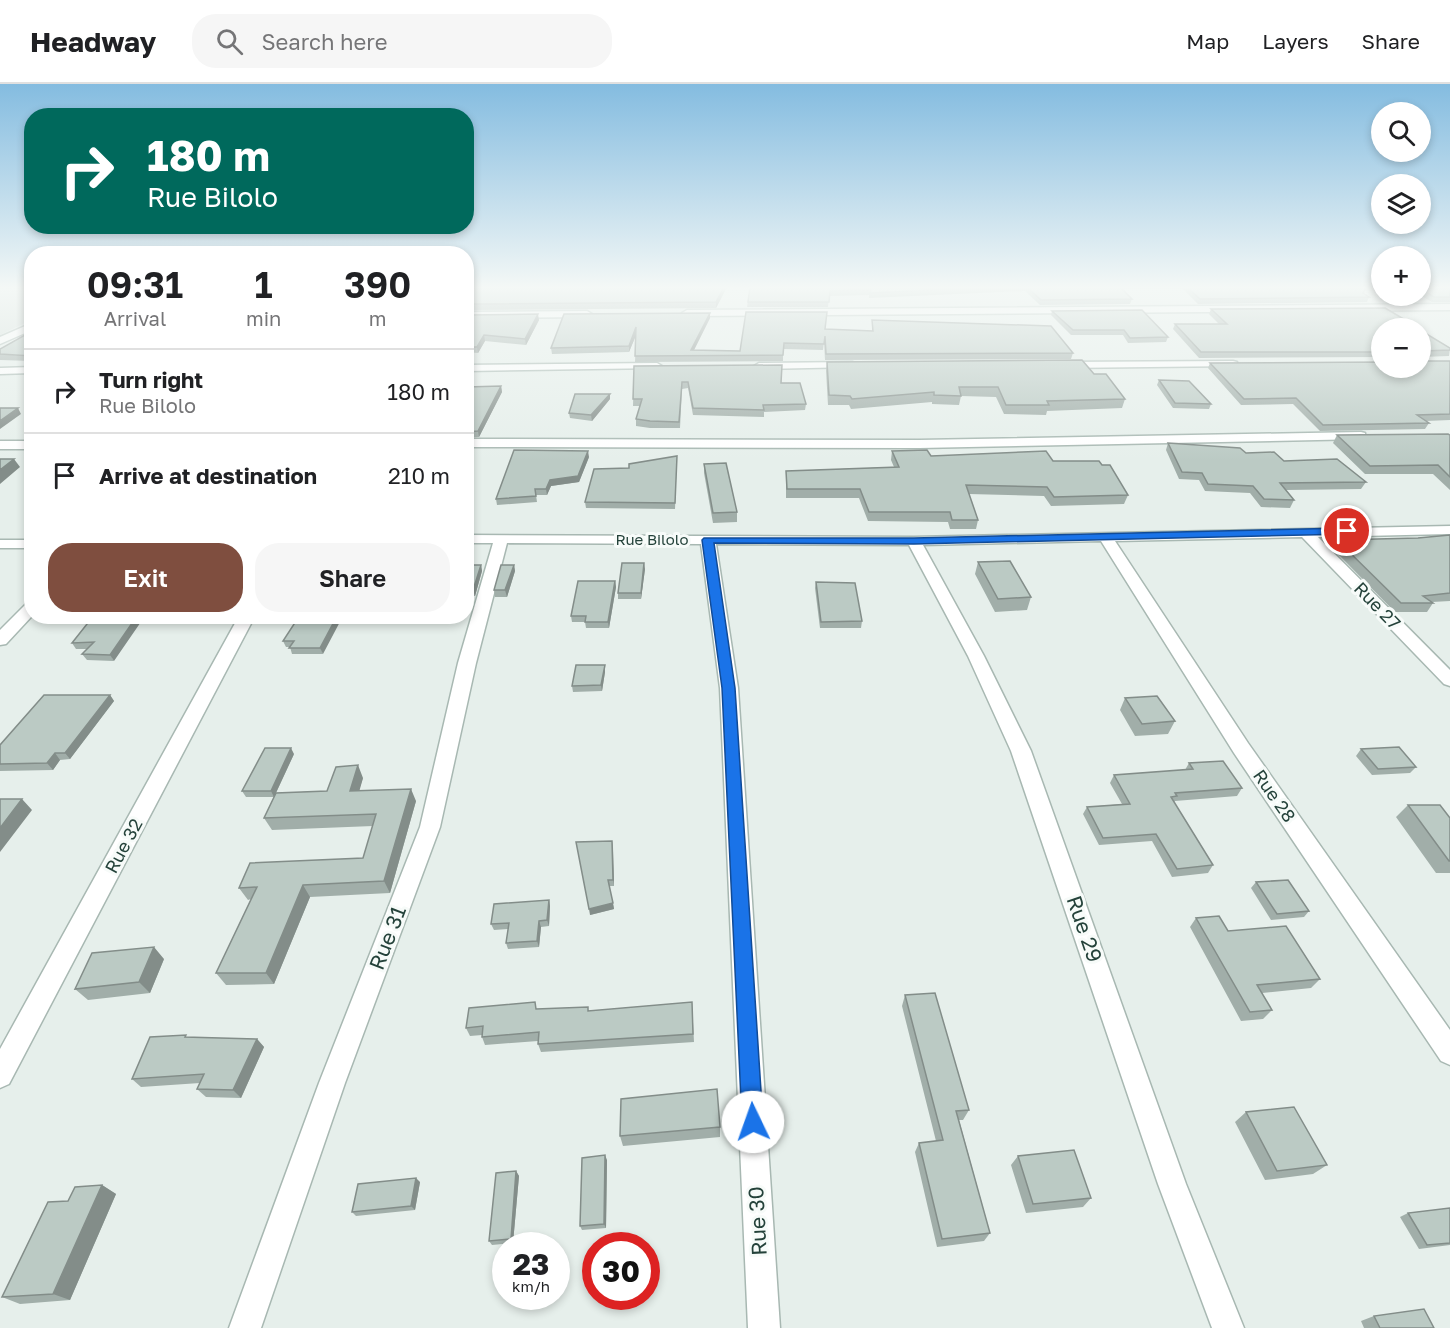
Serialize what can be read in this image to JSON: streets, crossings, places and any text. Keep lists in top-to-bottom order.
{
  "streets": {
    "street": [
      "Rue Bilolo",
      "Rue 27",
      "Rue 28",
      "Rue 32",
      "Rue 29",
      "Rue 31",
      "Rue 30"
    ]
  },
  "crossings": [
    ["Rue Bilolo", "Rue 27"],
    ["Rue Bilolo", "Rue 28"],
    ["Rue Bilolo", "Rue 29"],
    ["Rue Bilolo", "Rue 31"],
    ["Rue Bilolo", "Rue 30"]
  ],
  "page": {
    "header": "Headway",
    "search": "Search here",
    "nav": ["Map", "Layers", "Share"],
    "map_buttons": ["+", "−"],
    "turn": ["180 m", "Rue Bilolo"],
    "eta": [
      "09:31",
      "Arrival",
      "1",
      "min",
      "390",
      "m"
    ],
    "list": [
      {
        "name": "Turn right",
        "note": "Rue Bilolo",
        "value": "180 m"
      },
      {
        "name": "Arrive at destination",
        "value": "210 m"
      }
    ],
    "buttons": ["Exit", "Share"],
    "speed": "23 km/h",
    "limit": "30"
  }
}
